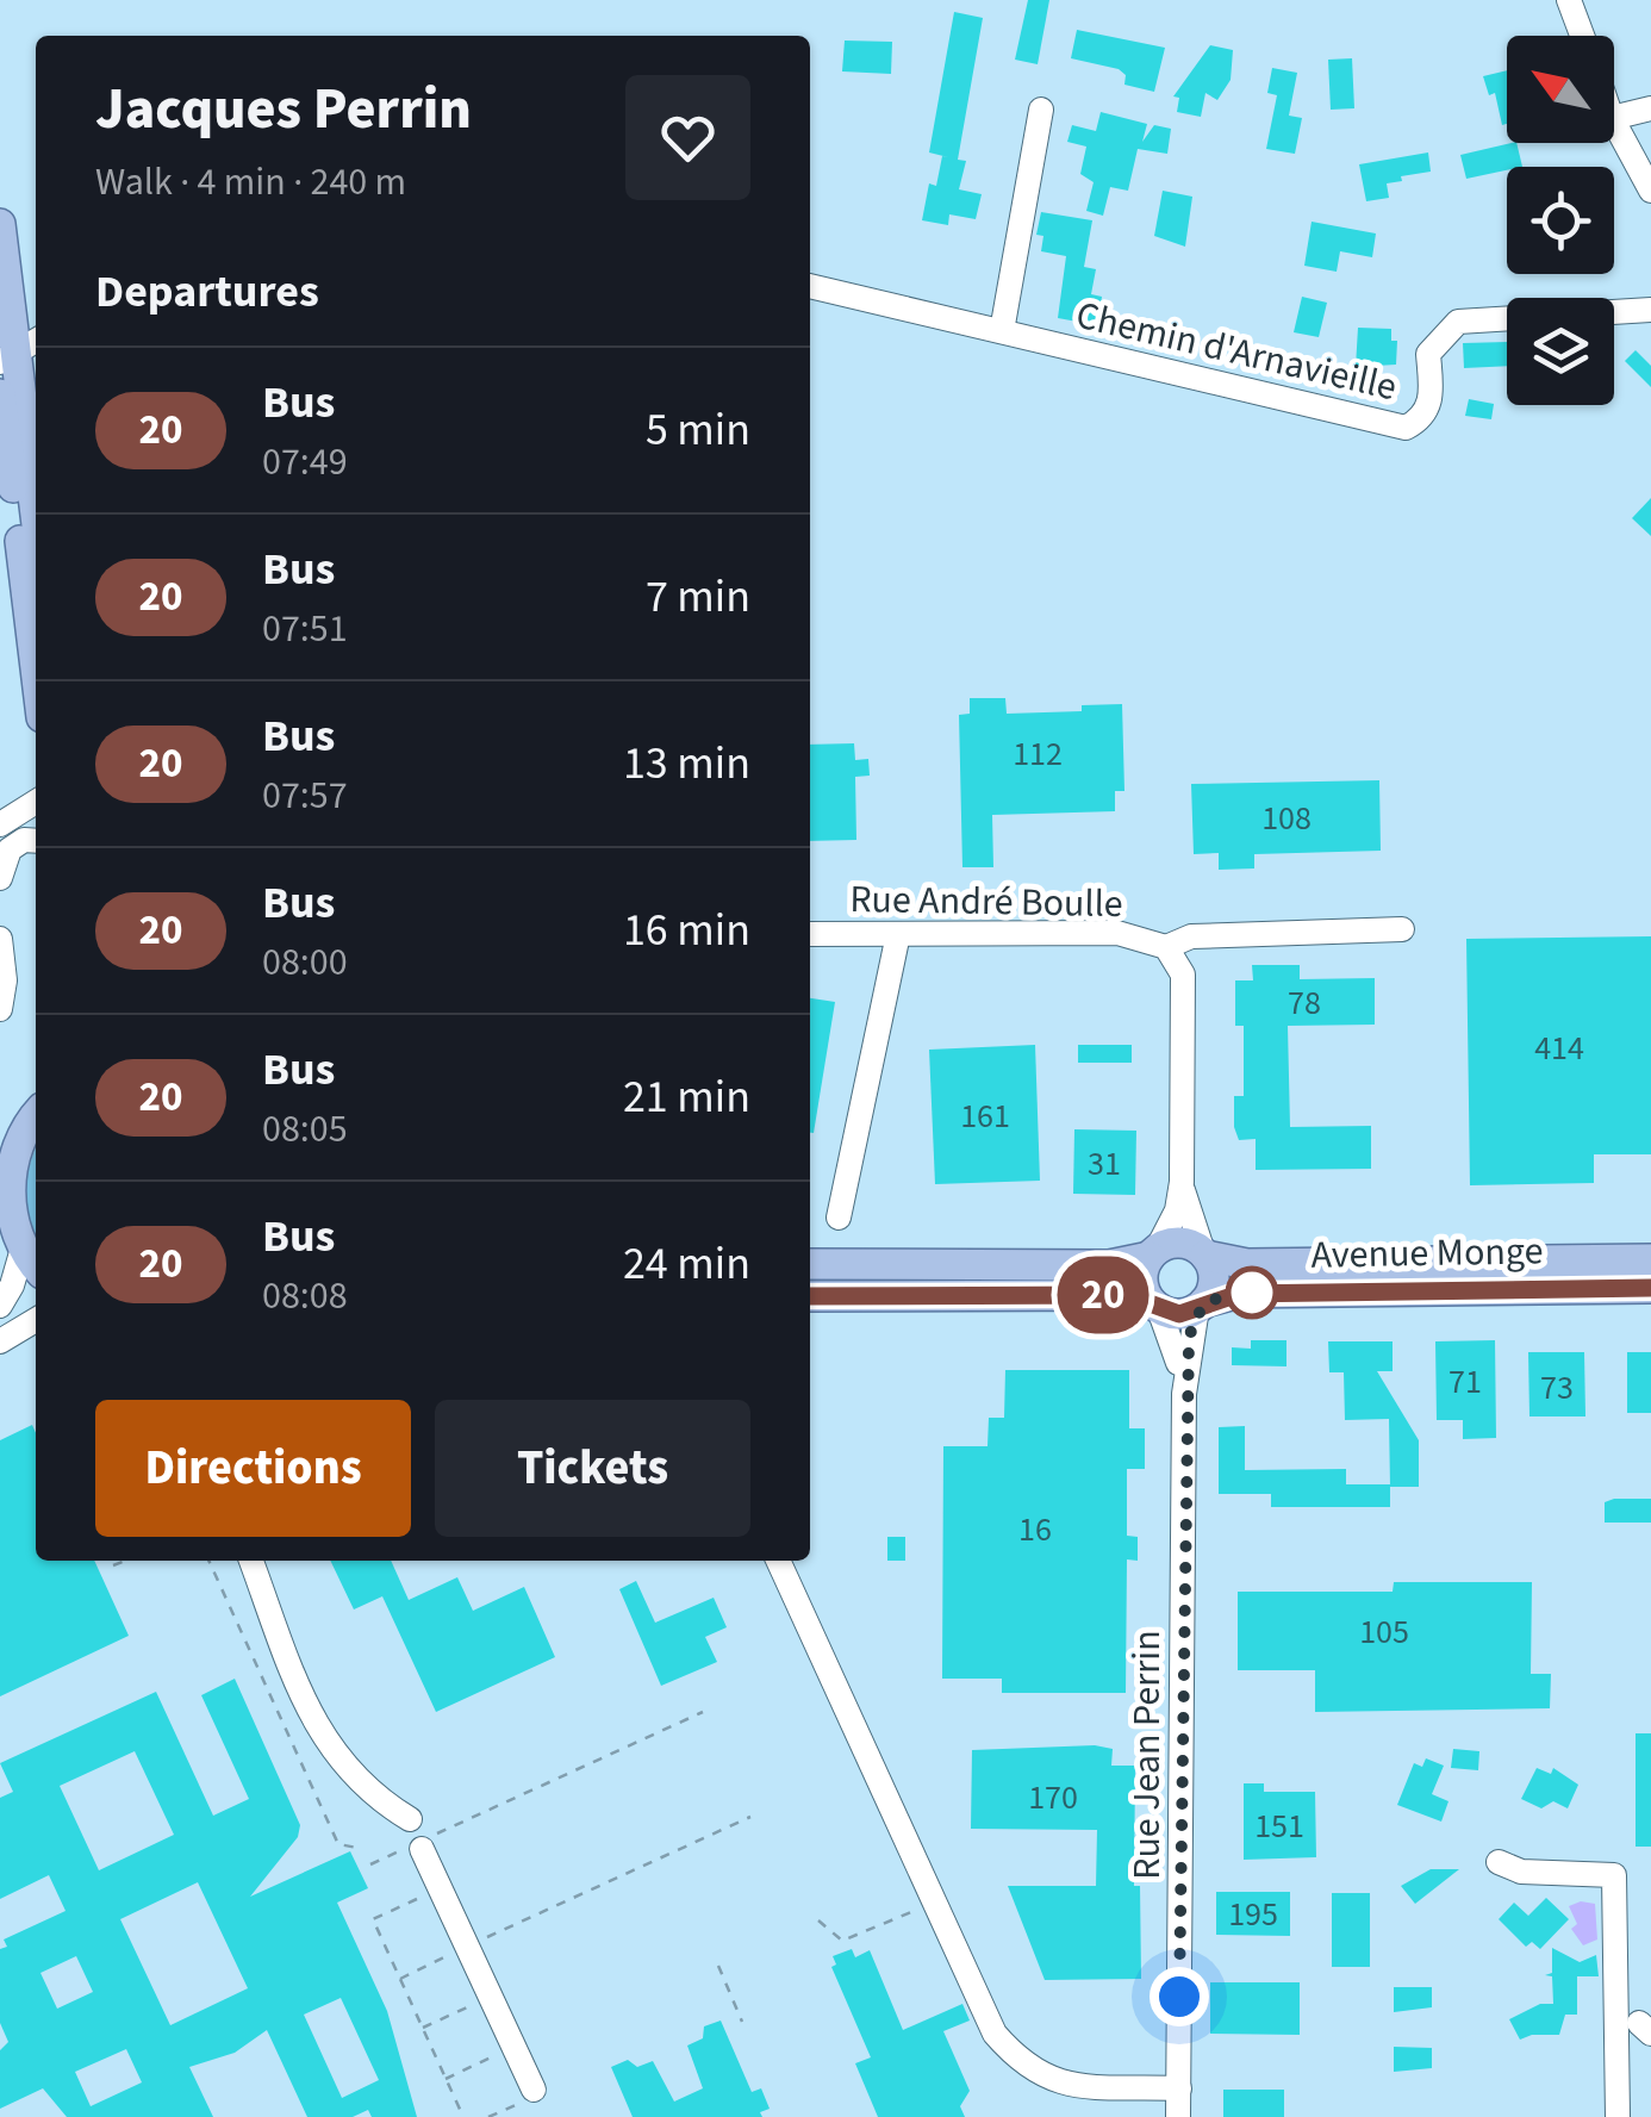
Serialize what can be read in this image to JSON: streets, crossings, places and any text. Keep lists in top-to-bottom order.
{
  "streets": {
    "main road": ["Avenue Monge"],
    "street": ["Chemin d'Arnavieille", "Rue André Boulle", "Rue Jean Perrin"]
  },
  "crossings": [
    ["Rue André Boulle", "Avenue Monge"],
    ["Rue André Boulle", "Rue Jean Perrin"],
    ["Avenue Monge", "Rue Jean Perrin"]
  ],
  "lines": ["bus line 20"],
  "house_numbers": [
    "112",
    "108",
    "78",
    "414",
    "161",
    "31",
    "71",
    "73",
    "16",
    "105",
    "170",
    "151",
    "195"
  ],
  "north": "top left",
  "page": {
    "on_map": "20",
    "heading": [
      ["Jacques Perrin", "Walk · 4 min · 240 m"],
      "Departures"
    ],
    "list": [
      {
        "mark": "20",
        "name": "Bus",
        "note": "07:49",
        "value": "5 min"
      },
      {
        "mark": "20",
        "name": "Bus",
        "note": "07:51",
        "value": "7 min"
      },
      {
        "mark": "20",
        "name": "Bus",
        "note": "07:57",
        "value": "13 min"
      },
      {
        "mark": "20",
        "name": "Bus",
        "note": "08:00",
        "value": "16 min"
      },
      {
        "mark": "20",
        "name": "Bus",
        "note": "08:05",
        "value": "21 min"
      },
      {
        "mark": "20",
        "name": "Bus",
        "note": "08:08",
        "value": "24 min"
      }
    ],
    "buttons": ["Directions", "Tickets"]
  }
}
